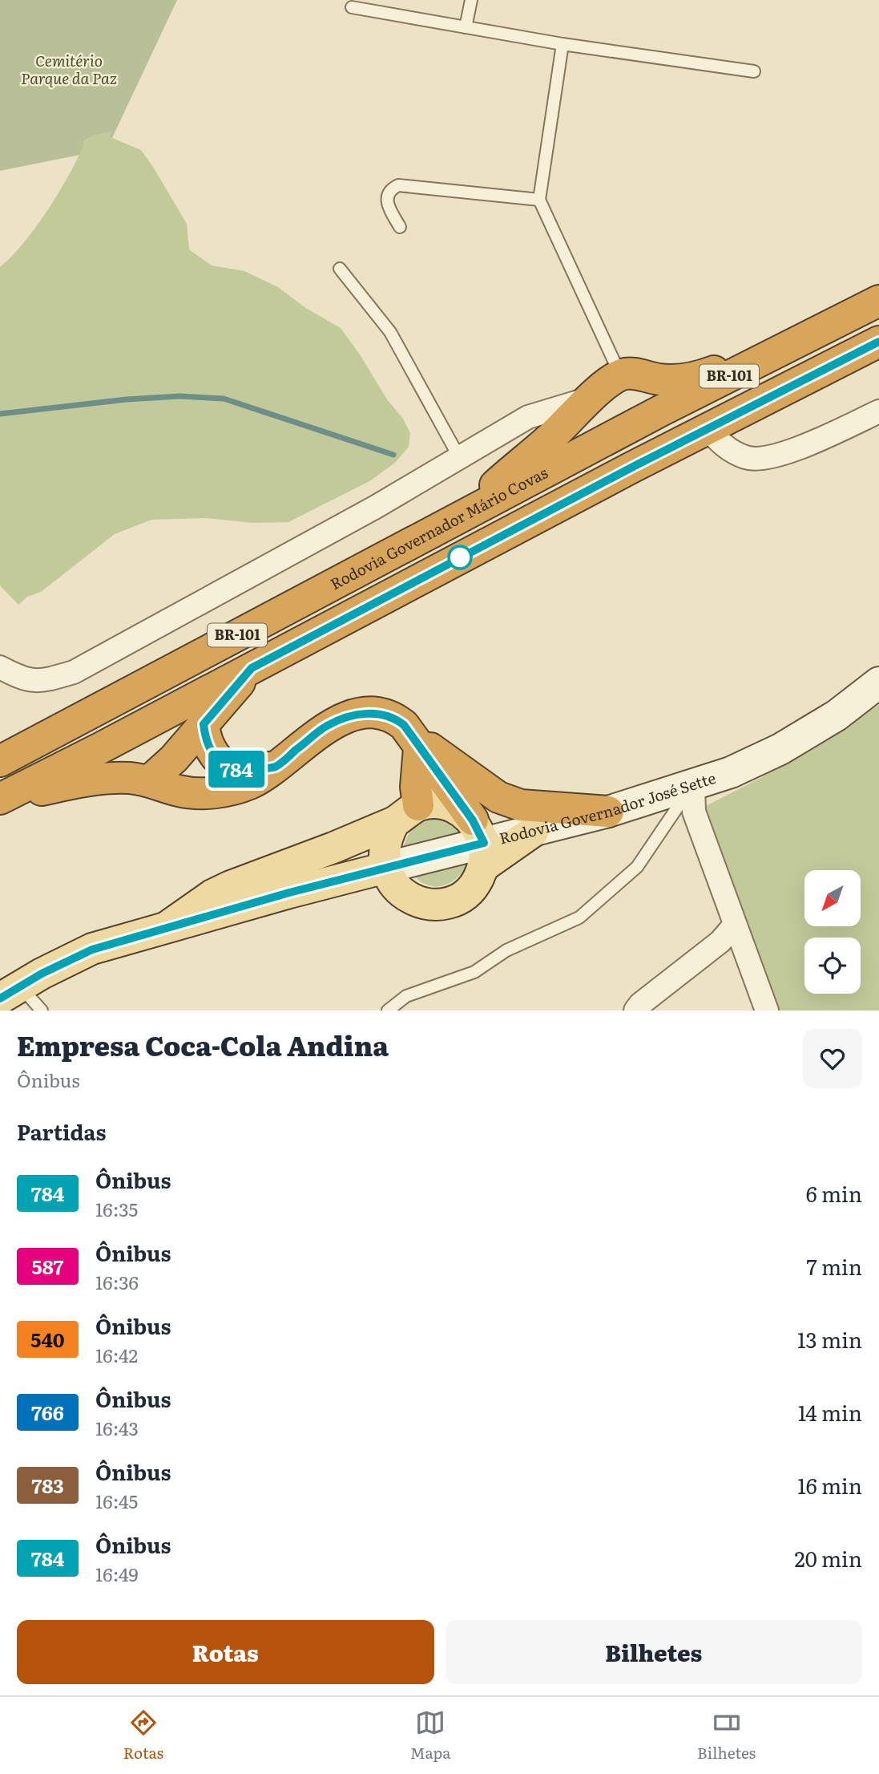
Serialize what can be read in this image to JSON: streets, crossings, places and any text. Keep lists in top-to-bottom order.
{
  "streets": {
    "highway": ["BR-101", "Rodovia Governador Mário Covas"],
    "main road": ["Rodovia Governador José Sette"]
  },
  "parks": ["Cemitério Parque da Paz"],
  "lines": ["bus line 784"],
  "north": "bottom left",
  "page": {
    "on_map": "784",
    "heading": [
      ["Empresa Coca-Cola Andina", "Ônibus"],
      "Partidas"
    ],
    "list": [
      {
        "mark": "784",
        "name": "Ônibus",
        "note": "16:35",
        "value": "6 min"
      },
      {
        "mark": "587",
        "name": "Ônibus",
        "note": "16:36",
        "value": "7 min"
      },
      {
        "mark": "540",
        "name": "Ônibus",
        "note": "16:42",
        "value": "13 min"
      },
      {
        "mark": "766",
        "name": "Ônibus",
        "note": "16:43",
        "value": "14 min"
      },
      {
        "mark": "783",
        "name": "Ônibus",
        "note": "16:45",
        "value": "16 min"
      },
      {
        "mark": "784",
        "name": "Ônibus",
        "note": "16:49",
        "value": "20 min"
      }
    ],
    "buttons": ["Rotas", "Bilhetes"],
    "tabs": ["Rotas", "Mapa", "Bilhetes"]
  }
}
